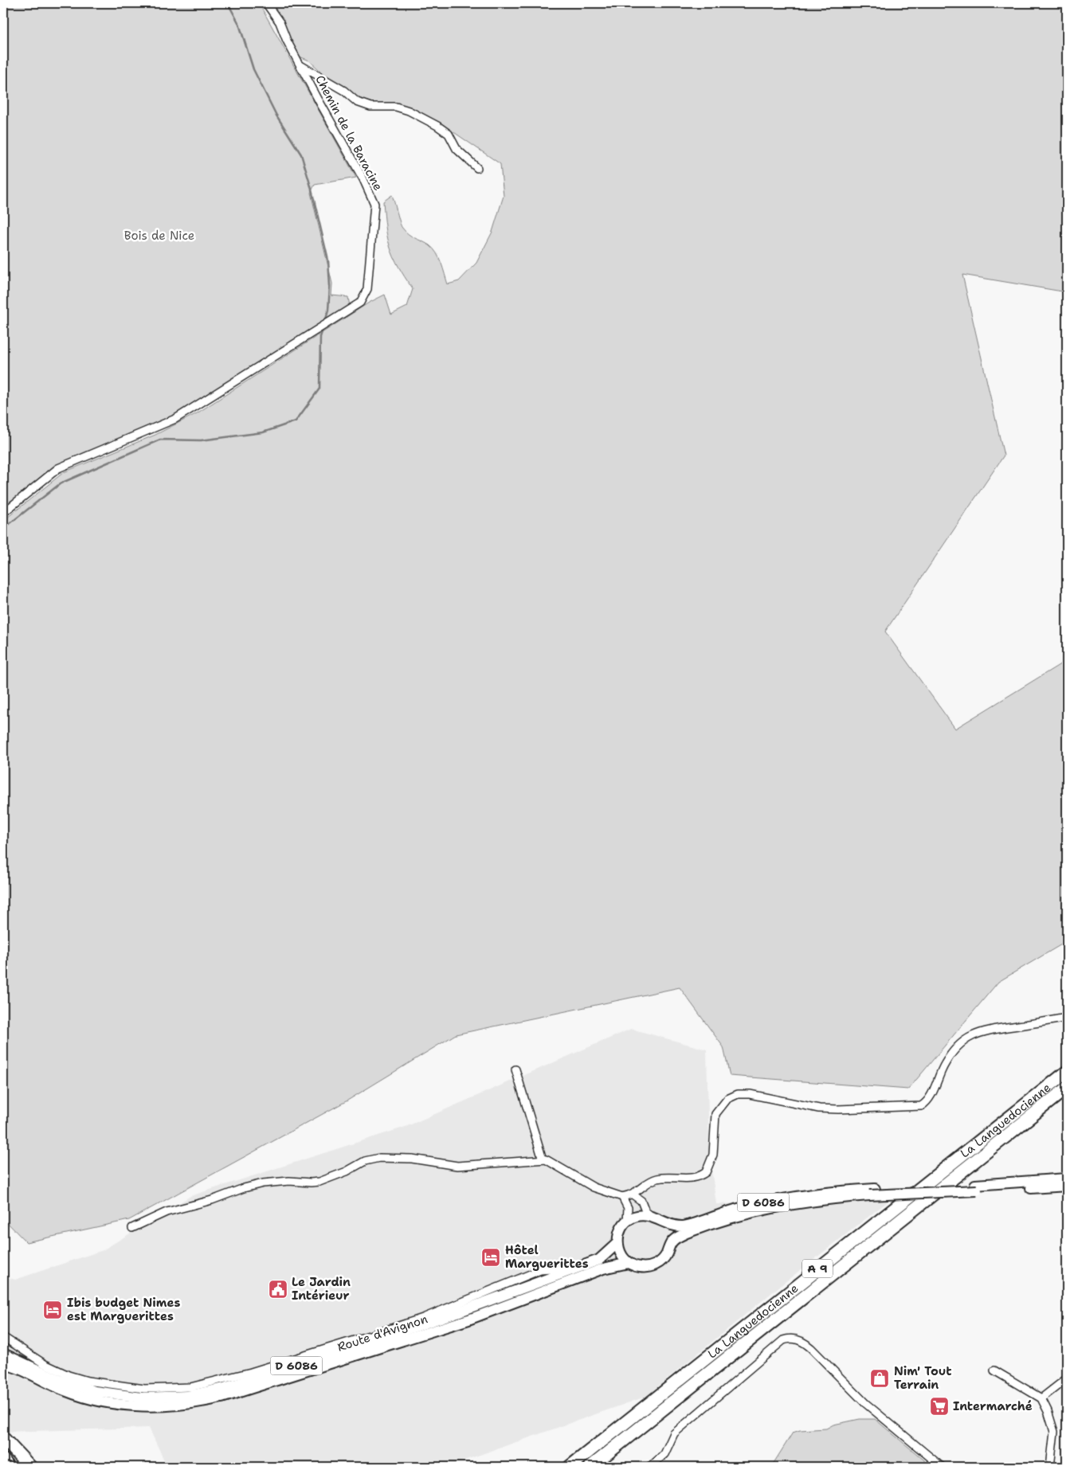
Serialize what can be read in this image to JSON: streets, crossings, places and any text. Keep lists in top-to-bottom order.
{
  "streets": {
    "highway": ["La Languedocienne", "A 9"],
    "main road": ["D 6086", "Route d'Avignon"],
    "street": ["Chemin de la Baracine"]
  },
  "crossings": [
    ["D 6086", "Route d'Avignon"]
  ],
  "parks": ["Bois de Nice"],
  "places": {
    "hotel": ["Hôtel Marguerittes", "Ibis budget Nimes est Marguerittes"],
    "public building": ["Le Jardin Intérieur"],
    "shop": ["Nim' Tout Terrain"],
    "supermarket": ["Intermarché"]
  }
}
